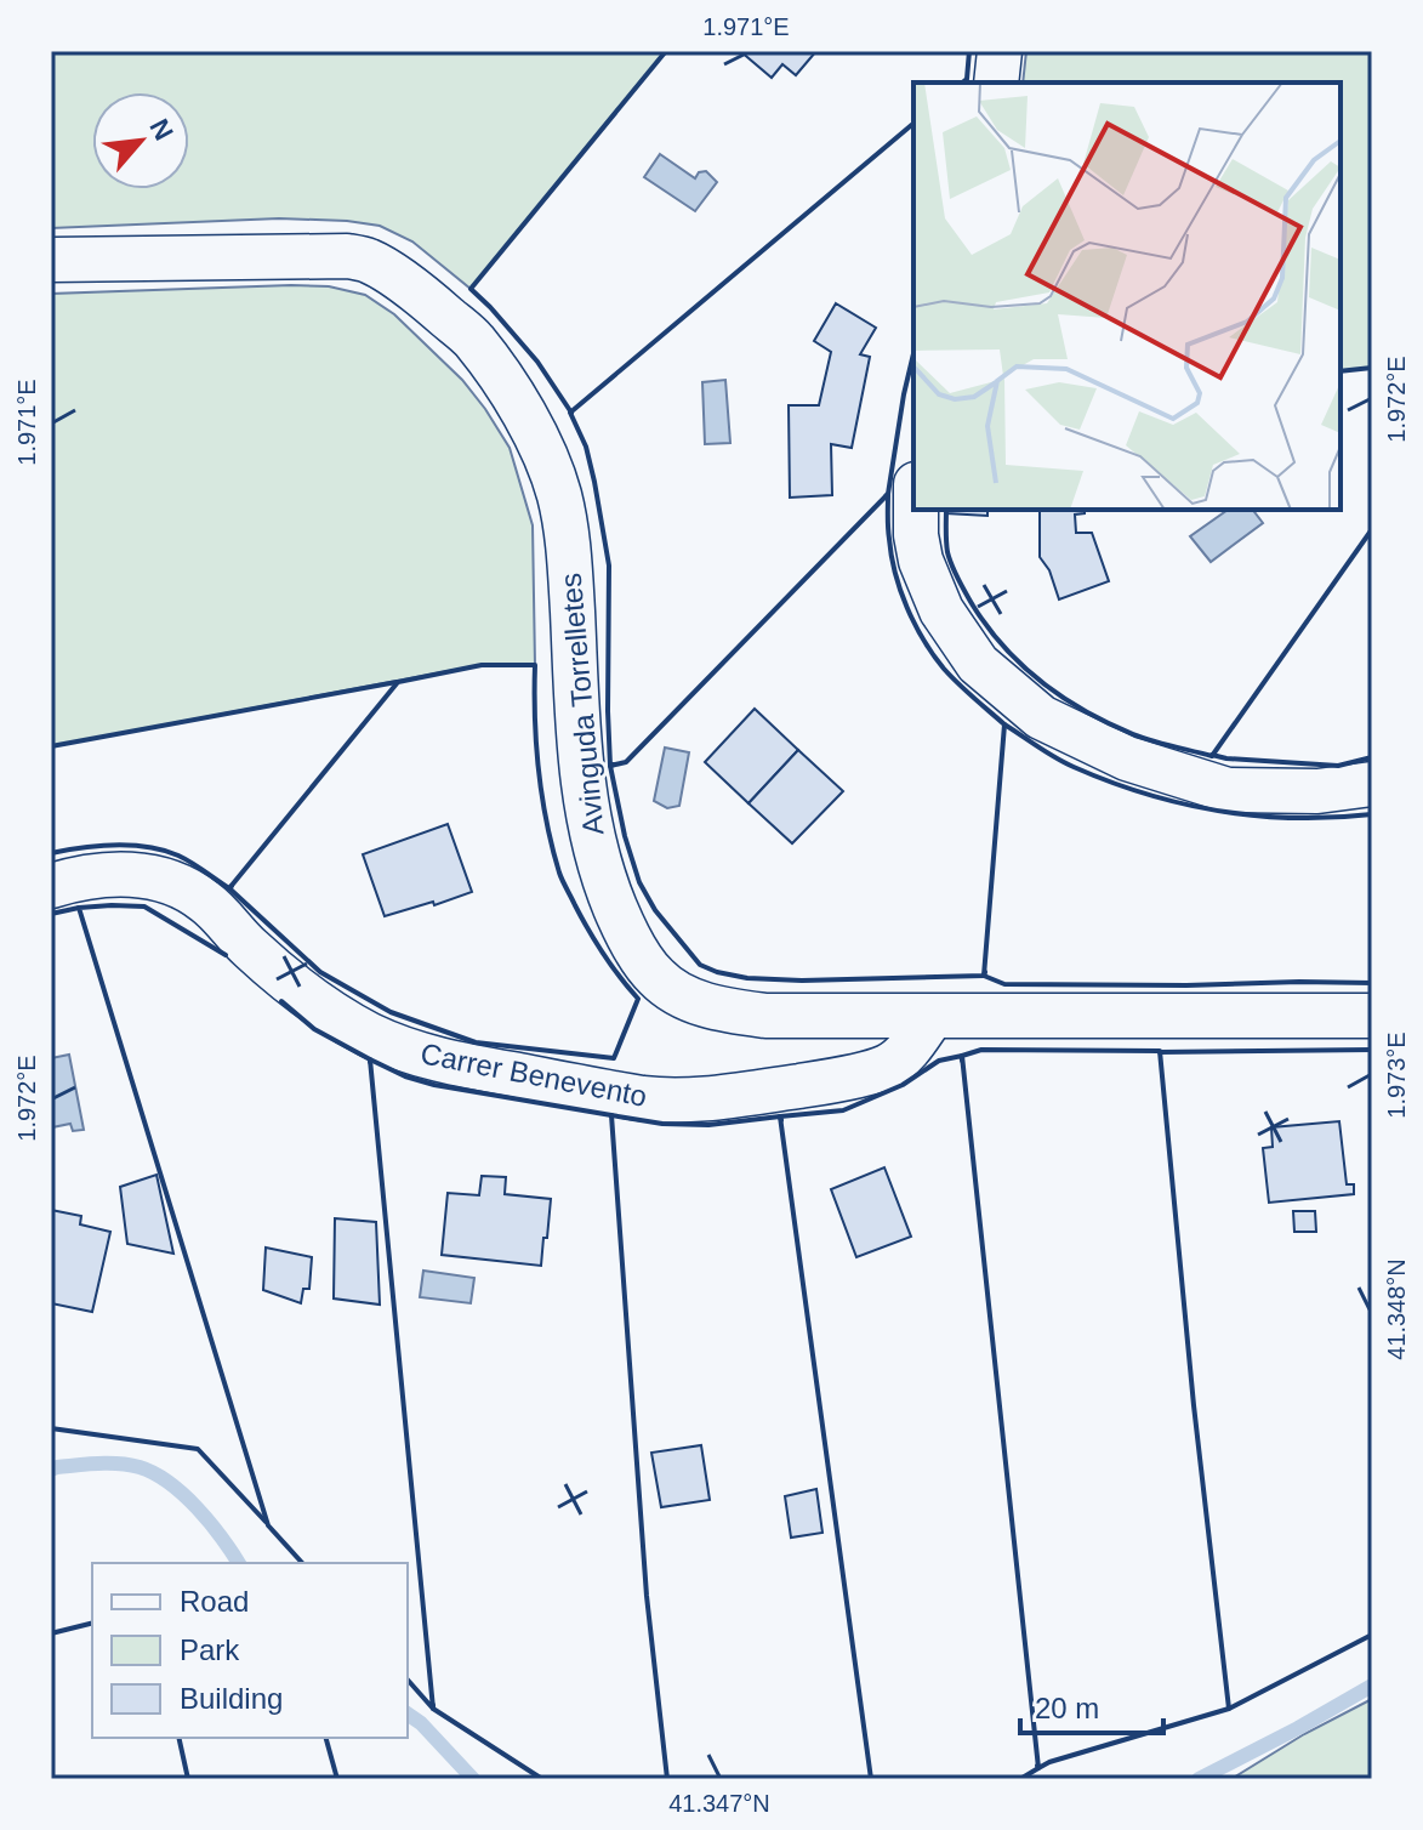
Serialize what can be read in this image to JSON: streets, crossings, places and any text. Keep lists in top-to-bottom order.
{
  "streets": {
    "street": ["Avinguda Torrelletes", "Carrer Benevento"]
  },
  "crossings": [
    ["Avinguda Torrelletes", "Carrer Benevento"]
  ],
  "legend": ["Road", "Park", "Building"],
  "scale_bar": "20 m",
  "north": "top right",
  "coordinates": [
    "1.971°E",
    "1.972°E",
    "1.973°E",
    "41.348°N",
    "41.347°N"
  ]
}
